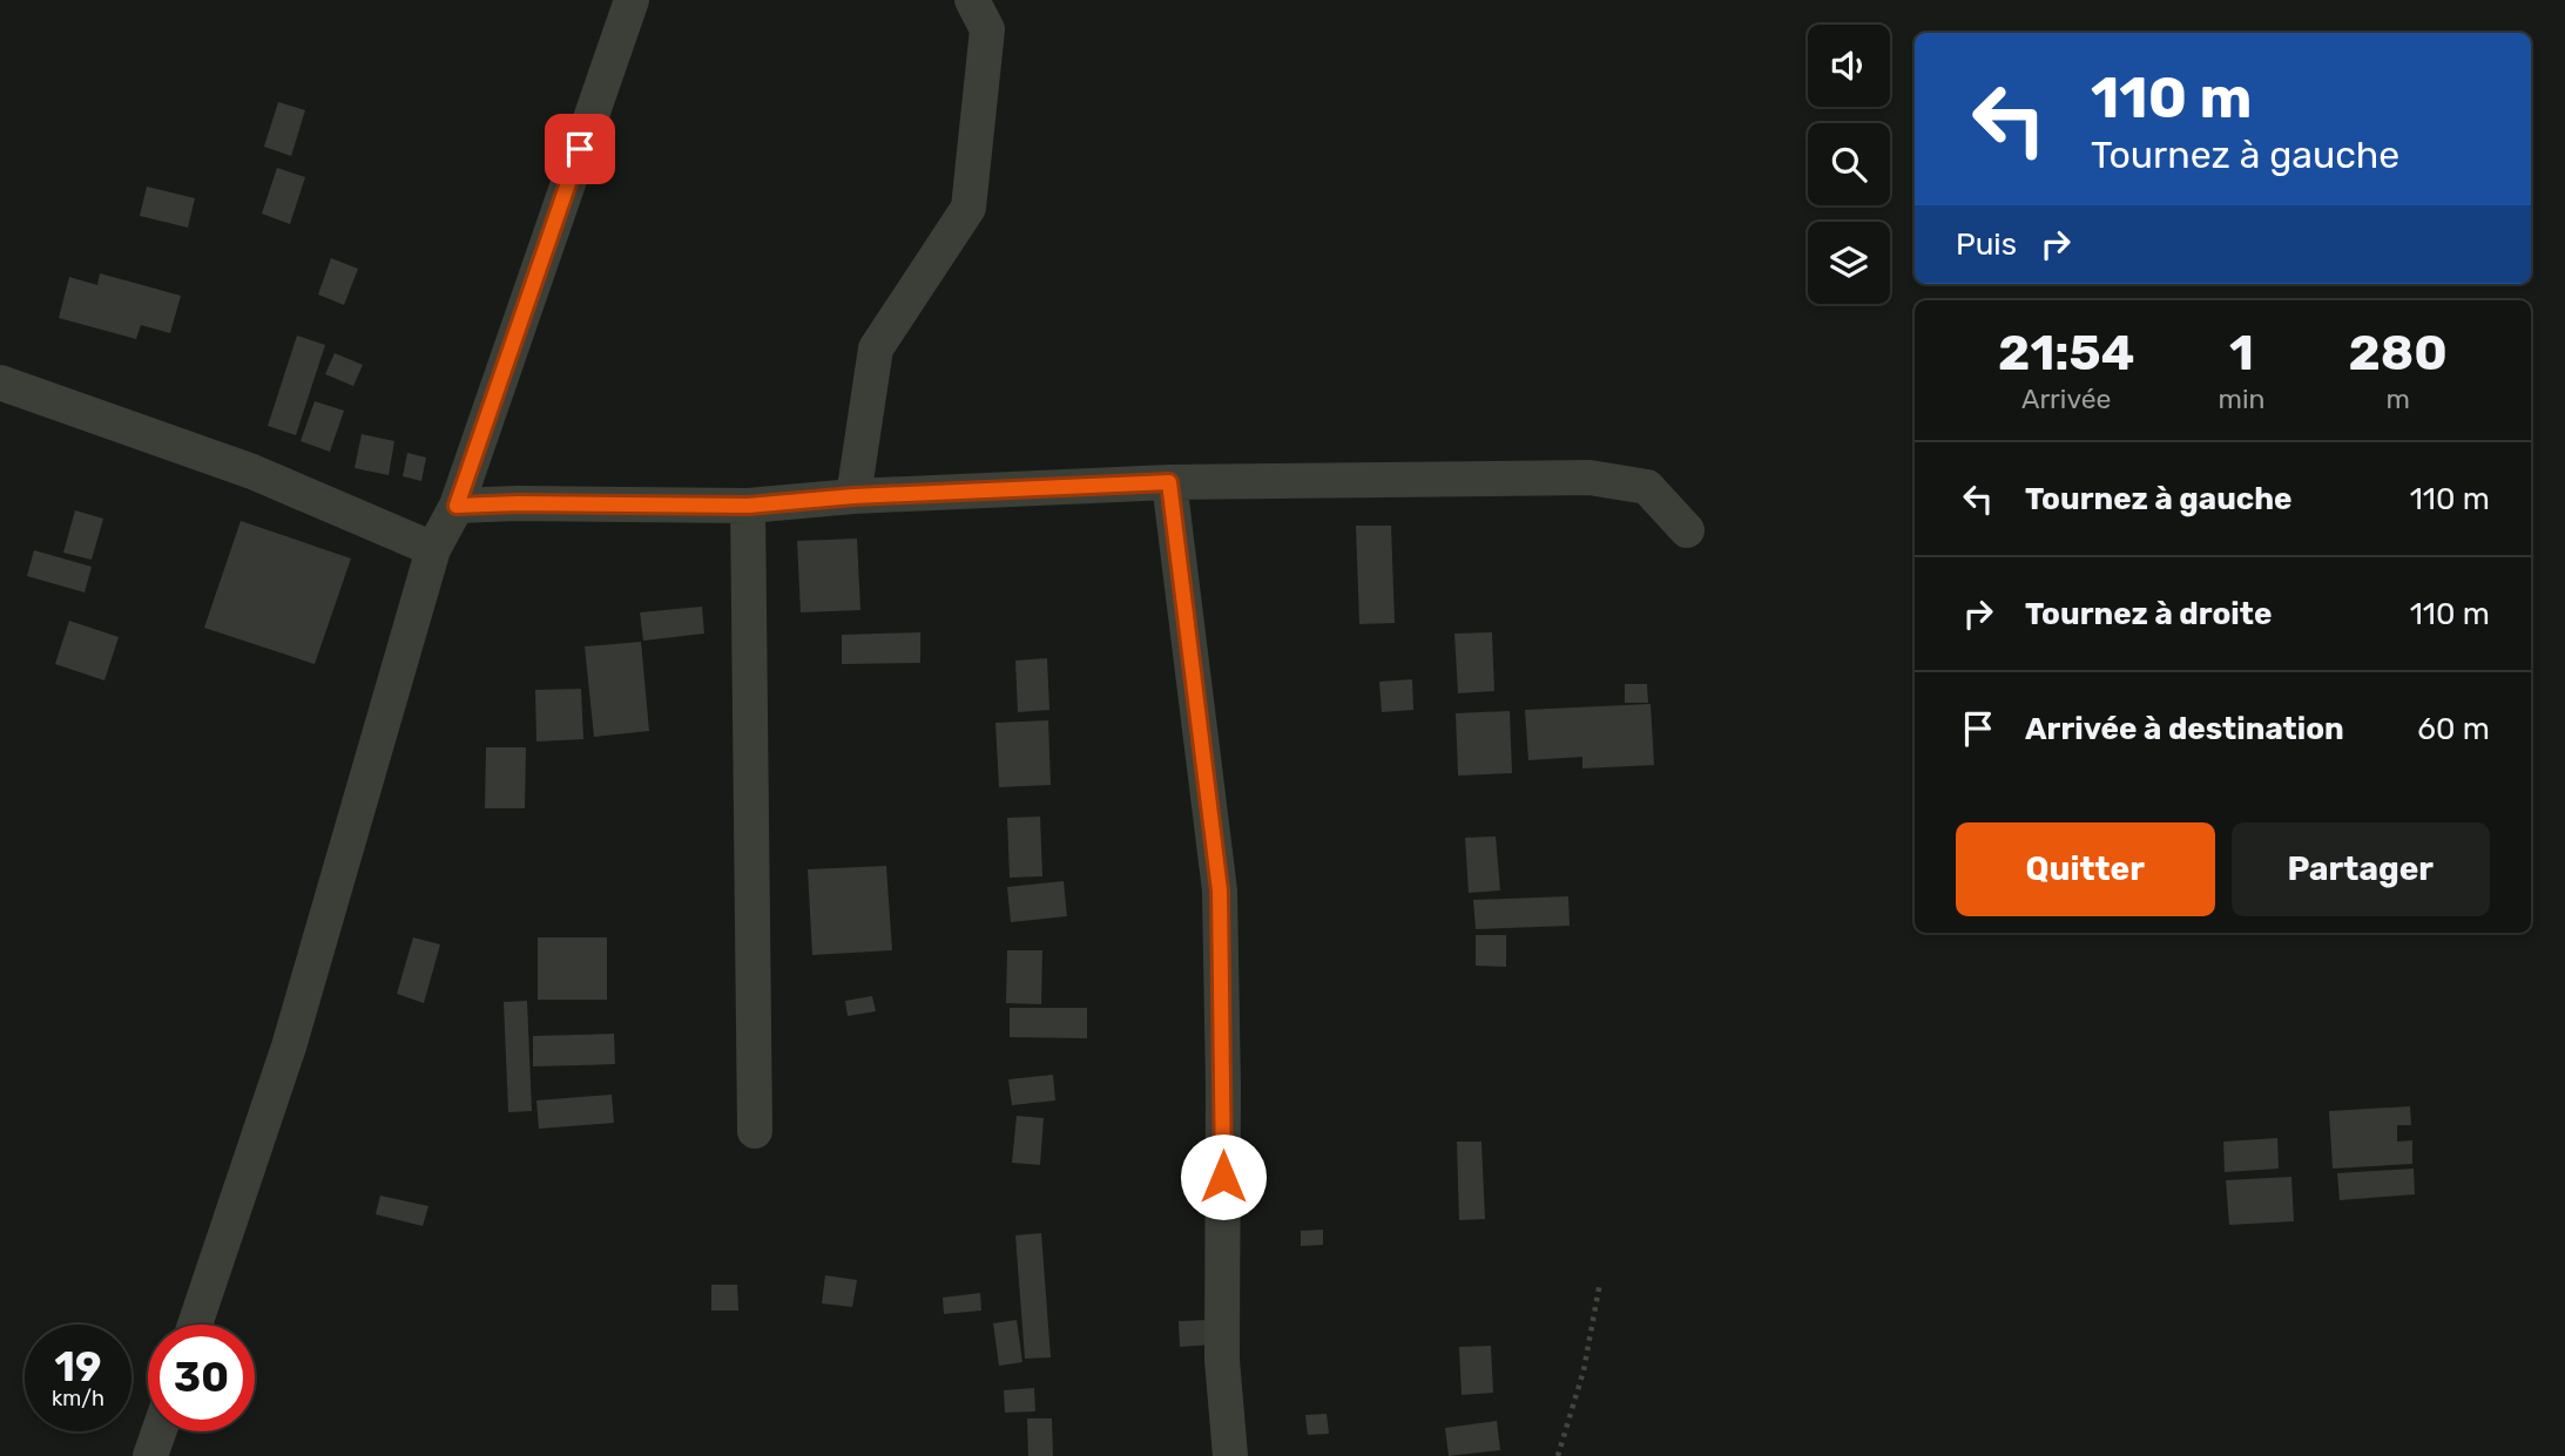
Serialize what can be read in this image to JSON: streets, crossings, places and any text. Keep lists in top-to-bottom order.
{
  "page": {
    "turn": ["110 m", "Tournez à gauche"],
    "then": "Puis",
    "eta": [
      "21:54",
      "Arrivée",
      "1",
      "min",
      "280",
      "m"
    ],
    "list": [
      {
        "name": "Tournez à gauche",
        "value": "110 m"
      },
      {
        "name": "Tournez à droite",
        "value": "110 m"
      },
      {
        "name": "Arrivée à destination",
        "value": "60 m"
      }
    ],
    "buttons": ["Quitter", "Partager"],
    "speed": "19 km/h",
    "limit": "30"
  }
}
